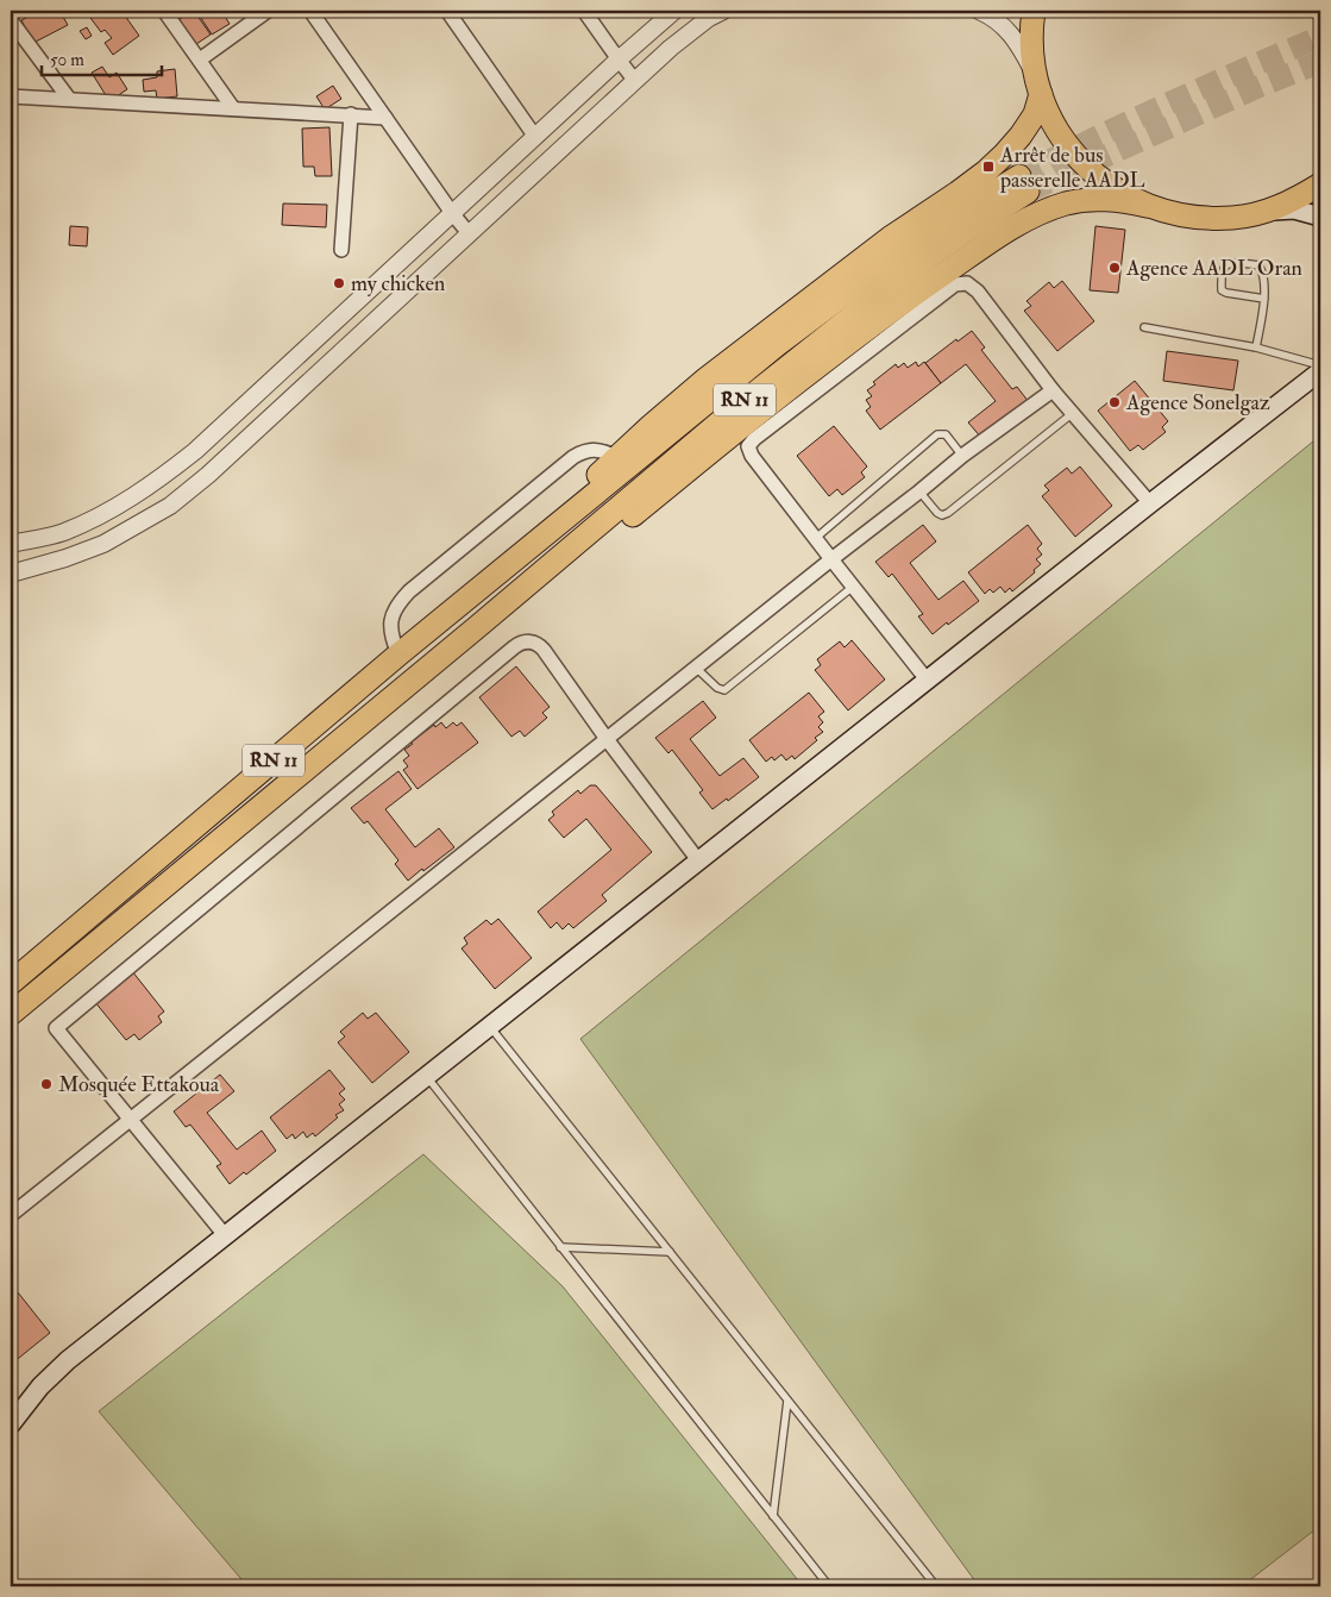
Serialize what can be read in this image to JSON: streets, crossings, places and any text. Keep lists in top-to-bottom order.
{
  "streets": {
    "highway": ["RN 11"]
  },
  "places": {
    "transit": ["Arrêt de bus passerelle AADL"],
    "other": [
      "Agence AADL Oran",
      "my chicken",
      "Agence Sonelgaz",
      "Mosquée Ettakoua"
    ]
  },
  "scale_bar": "50 m"
}
